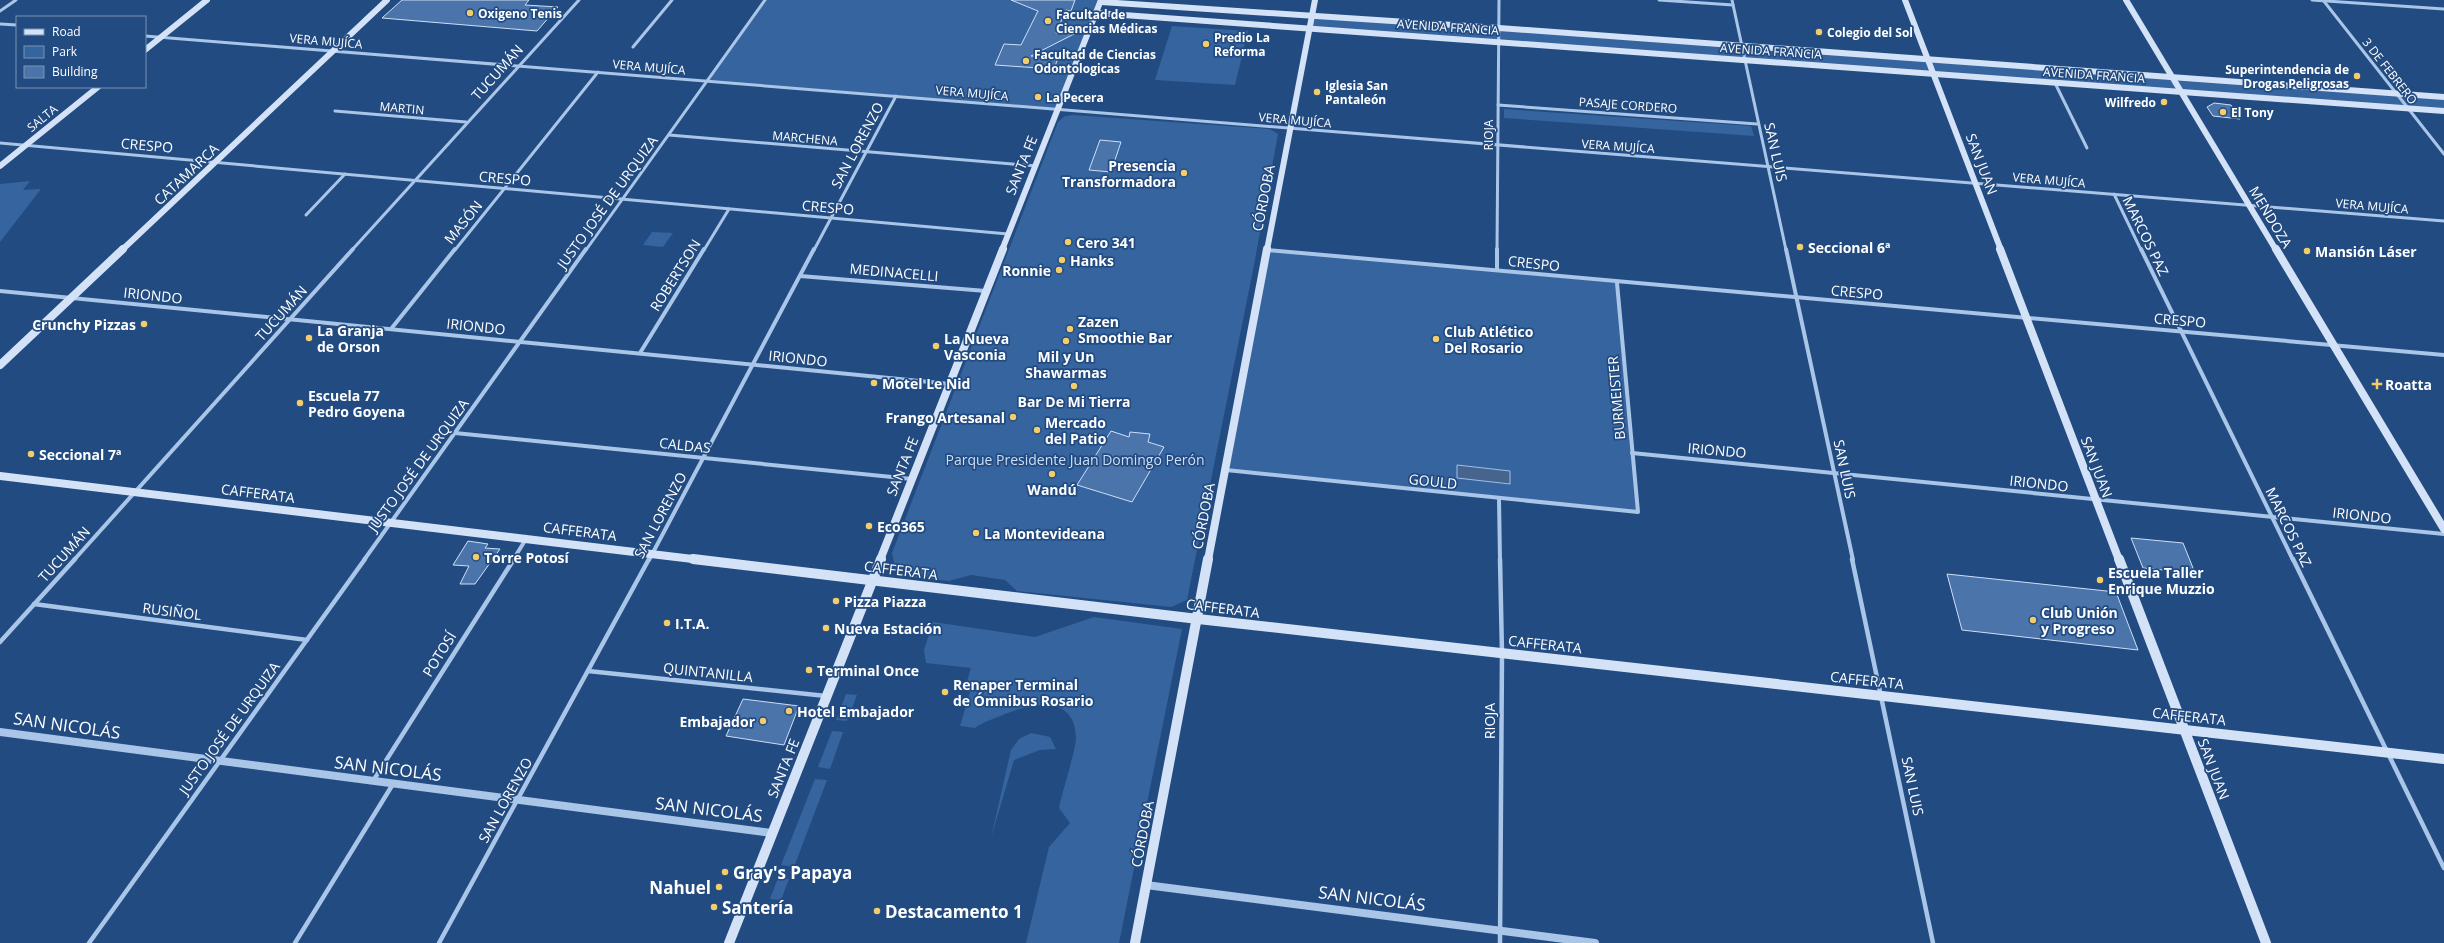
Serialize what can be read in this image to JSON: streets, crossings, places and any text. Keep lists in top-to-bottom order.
{
  "streets": {
    "main road": [
      "AVENIDA FRANCIA",
      "SALTA",
      "SAN JUAN",
      "SANTA FE",
      "CATAMARCA",
      "CÓRDOBA",
      "MENDOZA",
      "CAFFERATA"
    ],
    "street": [
      "VERA MUJÍCA",
      "3 DE FEBRERO",
      "TUCUMÁN",
      "PASAJE CORDERO",
      "MARTIN",
      "RIOJA",
      "MARCHENA",
      "CRESPO",
      "SAN LORENZO",
      "SAN LUIS",
      "JUSTO JOSÉ DE URQUIZA",
      "MASÓN",
      "MARCOS PAZ",
      "MEDINACELLI",
      "ROBERTSON",
      "IRIONDO",
      "BURMEISTER",
      "CALDAS",
      "GOULD",
      "RUSIÑOL",
      "POTOSÍ",
      "QUINTANILLA",
      "SAN NICOLÁS"
    ]
  },
  "crossings": [
    ["AVENIDA FRANCIA", "3 DE FEBRERO"],
    ["AVENIDA FRANCIA", "RIOJA"],
    ["AVENIDA FRANCIA", "SAN LUIS"],
    ["AVENIDA FRANCIA", "SAN JUAN"],
    ["AVENIDA FRANCIA", "SANTA FE"],
    ["AVENIDA FRANCIA", "CÓRDOBA"],
    ["AVENIDA FRANCIA", "MENDOZA"],
    ["VERA MUJÍCA", "TUCUMÁN"],
    ["VERA MUJÍCA", "RIOJA"],
    ["VERA MUJÍCA", "SAN LORENZO"],
    ["VERA MUJÍCA", "SAN LUIS"],
    ["VERA MUJÍCA", "SAN JUAN"],
    ["VERA MUJÍCA", "SANTA FE"],
    ["VERA MUJÍCA", "CATAMARCA"],
    ["VERA MUJÍCA", "CÓRDOBA"],
    ["VERA MUJÍCA", "JUSTO JOSÉ DE URQUIZA"],
    ["VERA MUJÍCA", "MENDOZA"],
    ["VERA MUJÍCA", "MASÓN"],
    ["VERA MUJÍCA", "MARCOS PAZ"],
    ["TUCUMÁN", "MARTIN"],
    ["TUCUMÁN", "CRESPO"],
    ["TUCUMÁN", "IRIONDO"],
    ["TUCUMÁN", "CAFFERATA"],
    ["TUCUMÁN", "RUSIÑOL"],
    ["PASAJE CORDERO", "RIOJA"],
    ["PASAJE CORDERO", "SAN LUIS"],
    ["SALTA", "CRESPO"],
    ["RIOJA", "CRESPO"],
    ["RIOJA", "GOULD"],
    ["RIOJA", "CAFFERATA"],
    ["RIOJA", "SAN NICOLÁS"],
    ["MARCHENA", "SAN LORENZO"],
    ["MARCHENA", "SANTA FE"],
    ["MARCHENA", "JUSTO JOSÉ DE URQUIZA"],
    ["CRESPO", "SAN LORENZO"],
    ["CRESPO", "SAN LUIS"],
    ["CRESPO", "SAN JUAN"],
    ["CRESPO", "SANTA FE"],
    ["CRESPO", "CATAMARCA"],
    ["CRESPO", "CÓRDOBA"],
    ["CRESPO", "JUSTO JOSÉ DE URQUIZA"],
    ["CRESPO", "MENDOZA"],
    ["CRESPO", "MASÓN"],
    ["CRESPO", "MARCOS PAZ"],
    ["CRESPO", "ROBERTSON"],
    ["CRESPO", "BURMEISTER"],
    ["SAN LORENZO", "MEDINACELLI"],
    ["SAN LORENZO", "IRIONDO"],
    ["SAN LORENZO", "CALDAS"],
    ["SAN LORENZO", "CAFFERATA"],
    ["SAN LORENZO", "QUINTANILLA"],
    ["SAN LORENZO", "SAN NICOLÁS"],
    ["SAN LUIS", "IRIONDO"],
    ["SAN LUIS", "CAFFERATA"],
    ["SAN JUAN", "IRIONDO"],
    ["SAN JUAN", "CAFFERATA"],
    ["SANTA FE", "MEDINACELLI"],
    ["SANTA FE", "IRIONDO"],
    ["SANTA FE", "CALDAS"],
    ["SANTA FE", "CAFFERATA"],
    ["SANTA FE", "QUINTANILLA"],
    ["SANTA FE", "SAN NICOLÁS"],
    ["CATAMARCA", "IRIONDO"],
    ["CÓRDOBA", "GOULD"],
    ["CÓRDOBA", "CAFFERATA"],
    ["CÓRDOBA", "SAN NICOLÁS"],
    ["JUSTO JOSÉ DE URQUIZA", "IRIONDO"],
    ["JUSTO JOSÉ DE URQUIZA", "CALDAS"],
    ["JUSTO JOSÉ DE URQUIZA", "CAFFERATA"],
    ["JUSTO JOSÉ DE URQUIZA", "RUSIÑOL"],
    ["JUSTO JOSÉ DE URQUIZA", "SAN NICOLÁS"],
    ["MASÓN", "IRIONDO"],
    ["MARCOS PAZ", "IRIONDO"],
    ["MARCOS PAZ", "CAFFERATA"],
    ["ROBERTSON", "IRIONDO"],
    ["IRIONDO", "BURMEISTER"],
    ["BURMEISTER", "GOULD"],
    ["CAFFERATA", "POTOSÍ"],
    ["POTOSÍ", "SAN NICOLÁS"]
  ],
  "parks": ["Parque Presidente Juan Domingo Perón"],
  "places": {
    "other": [
      "Oxigeno Tenis",
      "Facultad de Ciencias Médicas",
      "Colegio del Sol",
      "Predio La Reforma",
      "Facultad de Ciencias Odontologicas",
      "Superintendencia de Drogas Peligrosas",
      "Iglesia San Pantaleón",
      "La Pecera",
      "Wilfredo",
      "El Tony",
      "Presencia Transformadora",
      "Cero 341",
      "Seccional 6ª",
      "Mansión Láser",
      "Hanks",
      "Ronnie",
      "Crunchy Pizzas",
      "Zazen Smoothie Bar",
      "La Granja de Orson",
      "Club Atlético Del Rosario",
      "Mil y Un Shawarmas",
      "La Nueva Vasconia",
      "Motel Le Nid",
      "Bar De Mi Tierra",
      "Escuela 77 Pedro Goyena",
      "Frango Artesanal",
      "Mercado del Patio",
      "Seccional 7ª",
      "Wandú",
      "Eco365",
      "La Montevideana",
      "Torre Potosí",
      "Escuela Taller Enrique Muzzio",
      "Pizza Piazza",
      "Club Unión y Progreso",
      "I.T.A.",
      "Nueva Estación",
      "Terminal Once",
      "Renaper Terminal de Ómnibus Rosario",
      "Hotel Embajador",
      "Embajador",
      "Gray's Papaya",
      "Nahuel",
      "Santería",
      "Destacamento 1"
    ],
    "health": ["Roatta"]
  },
  "legend": ["Road", "Park", "Building"]
}
